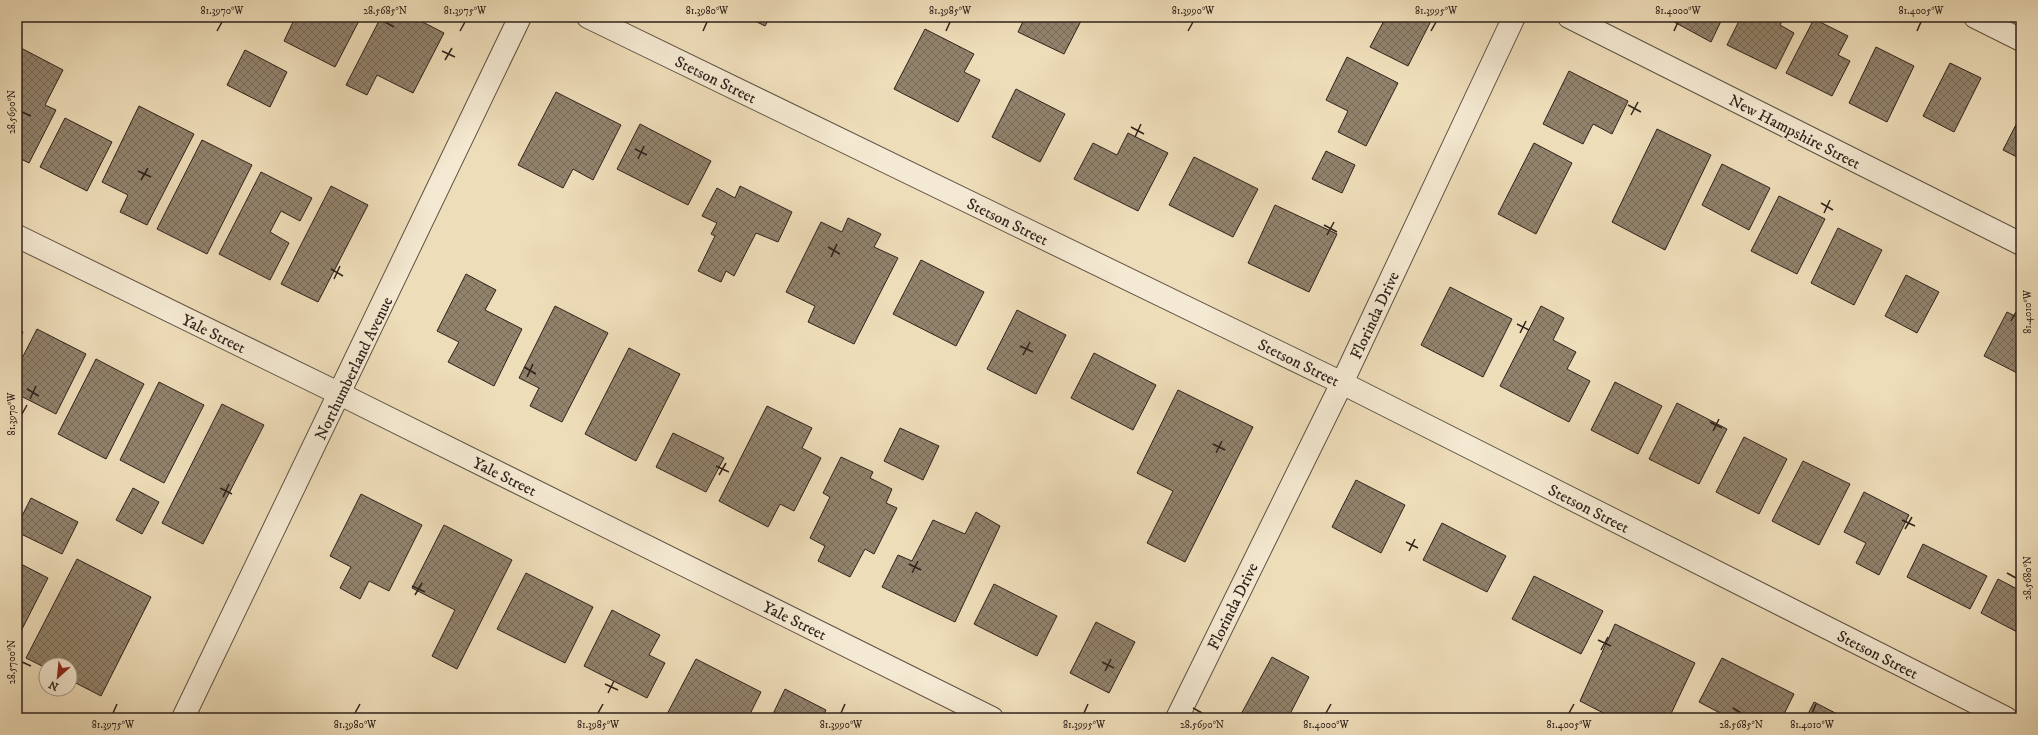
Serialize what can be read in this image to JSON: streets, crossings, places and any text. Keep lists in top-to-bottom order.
{
  "streets": {
    "street": [
      "Stetson Street",
      "New Hampshire Street",
      "Florinda Drive",
      "Yale Street",
      "Northumberland Avenue"
    ]
  },
  "crossings": [
    ["Stetson Street", "Florinda Drive"],
    ["Yale Street", "Northumberland Avenue"]
  ],
  "north": "bottom left",
  "coordinates": [
    "81.3970°W",
    "28.5685°N",
    "81.3975°W",
    "81.3980°W",
    "81.3985°W",
    "81.3990°W",
    "81.3995°W",
    "81.4000°W",
    "81.4005°W",
    "28.5690°N",
    "81.4010°W",
    "28.5680°N",
    "28.5700°N"
  ]
}
